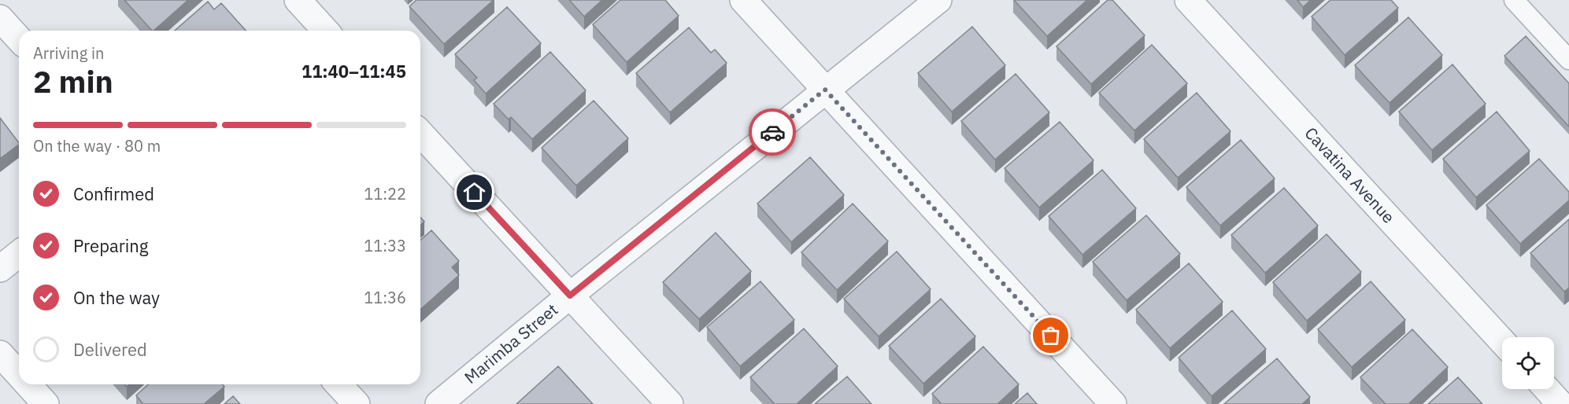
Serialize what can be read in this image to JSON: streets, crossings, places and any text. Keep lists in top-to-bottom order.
{
  "streets": {
    "street": ["Cavatina Avenue", "Marimba Street"]
  },
  "page": {
    "heading": ["2 min", "Arriving in", "11:40–11:45"],
    "bar": "On the way · 80 m",
    "list": [
      ["Confirmed", "11:22"],
      ["Preparing", "11:33"],
      ["On the way", "11:36"],
      "Delivered"
    ]
  }
}
